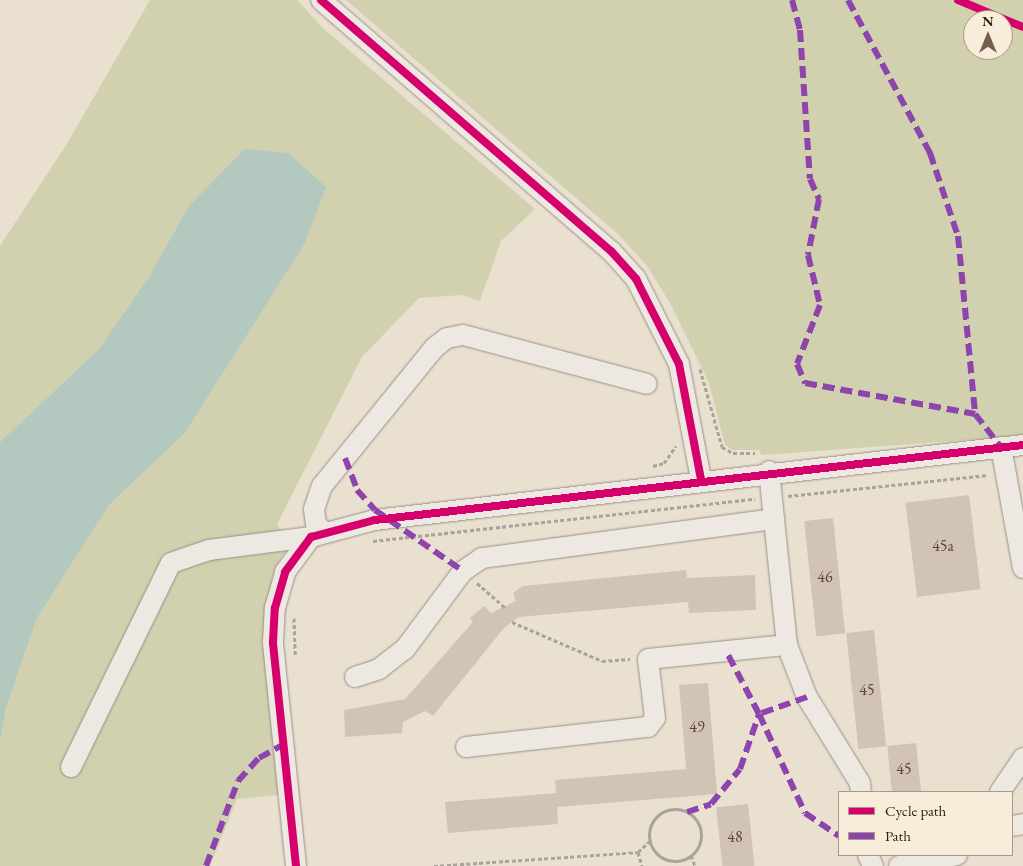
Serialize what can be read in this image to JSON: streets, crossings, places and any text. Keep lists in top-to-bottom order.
{
  "house_numbers": [
    "45а",
    "46",
    "45",
    "49",
    "45",
    "48"
  ],
  "legend": ["Cycle path", "Path"],
  "north": "top"
}
